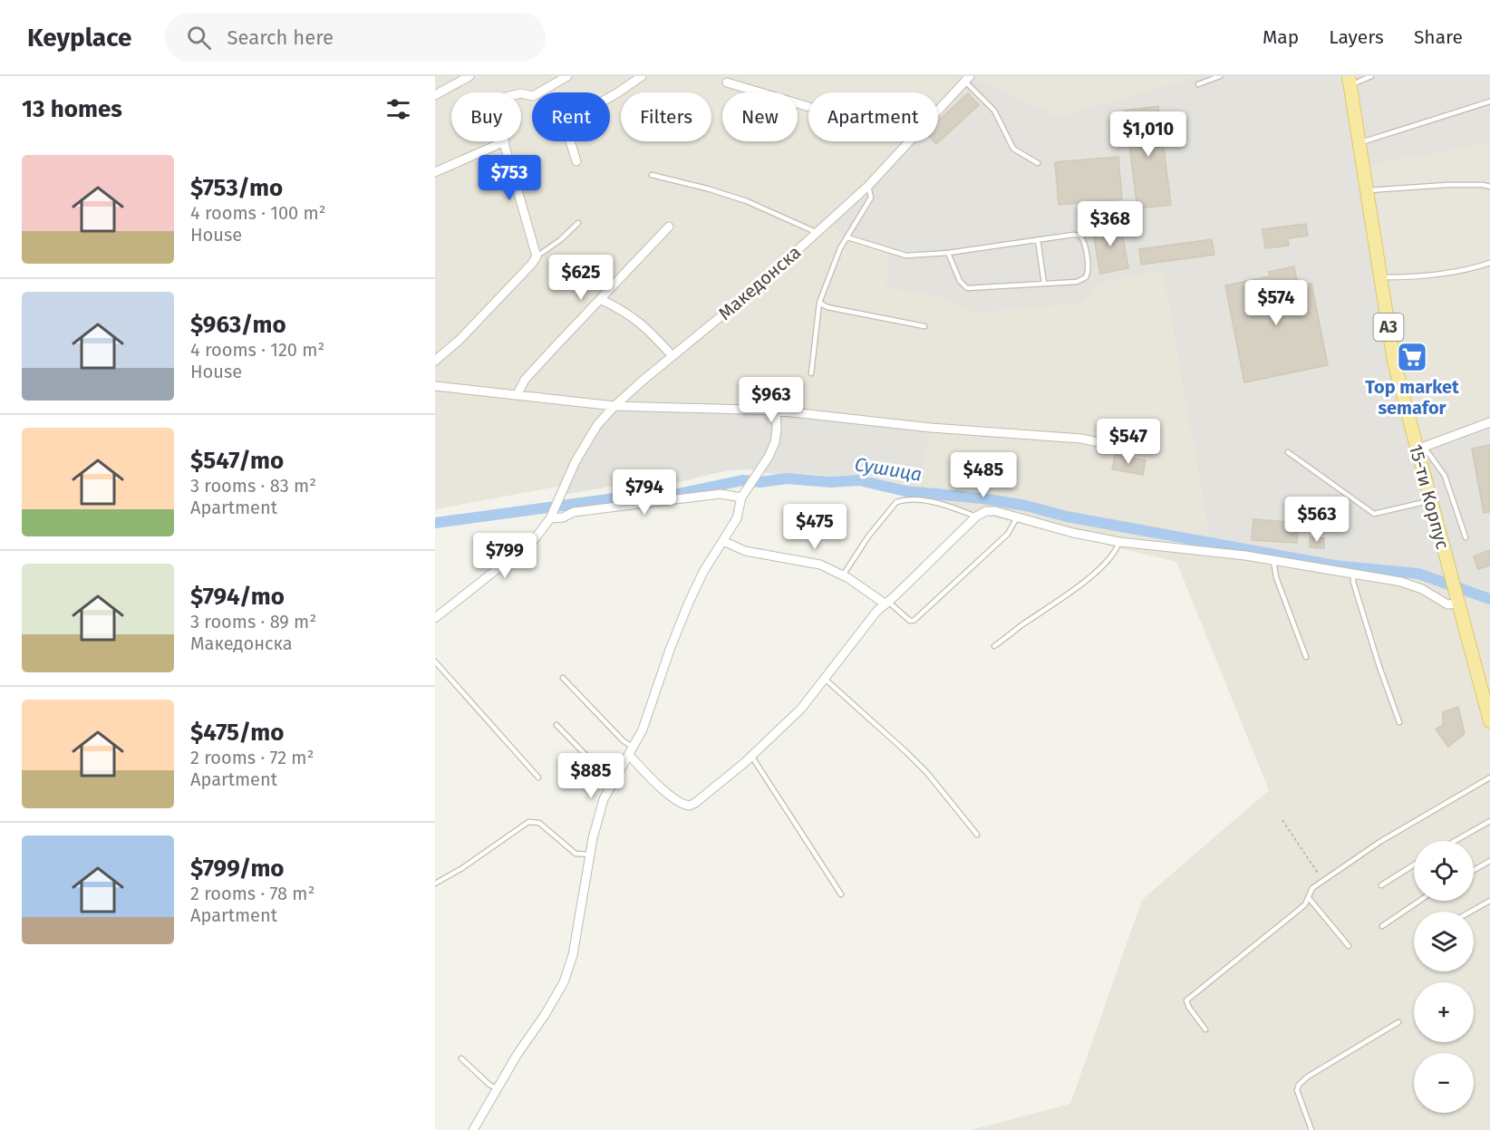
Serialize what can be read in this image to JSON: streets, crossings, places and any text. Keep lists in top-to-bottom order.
{
  "streets": {
    "main road": ["A3", "15-ти Корпус"],
    "street": ["Македонска"]
  },
  "water": ["Сушица"],
  "places": {
    "supermarket": ["Top market semafor"]
  },
  "page": {
    "header": "Keyplace",
    "search": "Search here",
    "nav": ["Map", "Layers", "Share"],
    "heading": "13 homes",
    "chip": [
      "Buy",
      "Rent",
      "Filters",
      "New",
      "Apartment"
    ],
    "price": [
      "$1,010",
      "$753",
      "$368",
      "$625",
      "$574",
      "$963",
      "$547",
      "$485",
      "$794",
      "$563",
      "$475",
      "$799",
      "$885"
    ],
    "list": [
      {
        "name": "$753/mo",
        "note": "4 rooms · 100 m² · House"
      },
      {
        "name": "$963/mo",
        "note": "4 rooms · 120 m² · House"
      },
      {
        "name": "$547/mo",
        "note": "3 rooms · 83 m² · Apartment"
      },
      {
        "name": "$794/mo",
        "note": "3 rooms · 89 m² · Македонска"
      },
      {
        "name": "$475/mo",
        "note": "2 rooms · 72 m² · Apartment"
      },
      {
        "name": "$799/mo",
        "note": "2 rooms · 78 m² · Apartment"
      }
    ],
    "map_buttons": ["+", "−"]
  }
}
